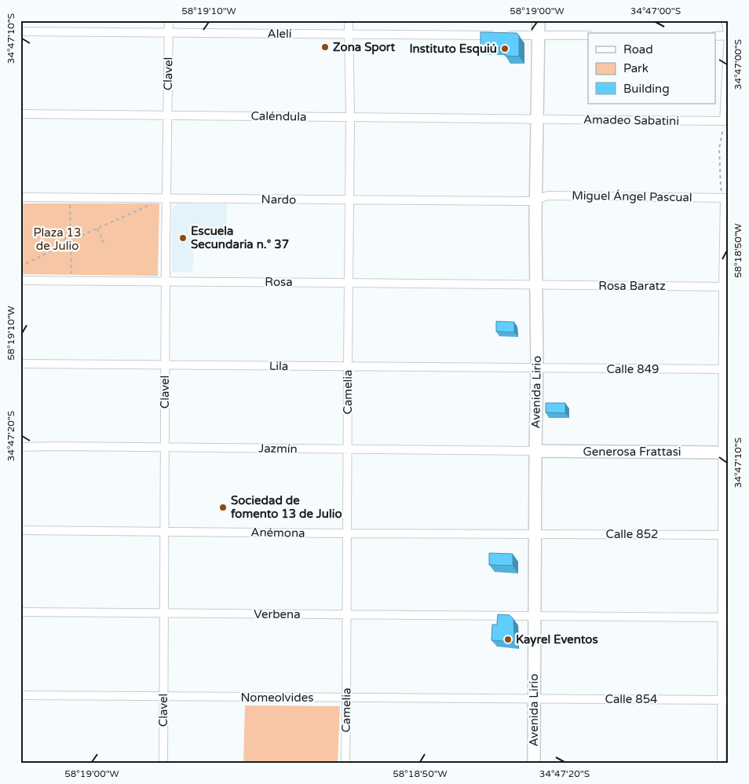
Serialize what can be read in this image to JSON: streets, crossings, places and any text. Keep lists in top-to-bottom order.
{
  "streets": {
    "main road": ["Avenida Lirio", "Generosa Frattasi"],
    "street": [
      "Alelí",
      "Clavel",
      "Caléndula",
      "Amadeo Sabatini",
      "Miguel Ángel Pascual",
      "Nardo",
      "Rosa",
      "Rosa Baratz",
      "Lila",
      "Calle 849",
      "Camelia",
      "Jazmín",
      "Anémona",
      "Calle 852",
      "Verbena",
      "Nomeolvides",
      "Calle 854"
    ]
  },
  "crossings": [
    ["Alelí", "Clavel"],
    ["Alelí", "Camelia"],
    ["Alelí", "Avenida Lirio"],
    ["Clavel", "Caléndula"],
    ["Clavel", "Nardo"],
    ["Clavel", "Rosa"],
    ["Clavel", "Lila"],
    ["Clavel", "Jazmín"],
    ["Clavel", "Anémona"],
    ["Clavel", "Verbena"],
    ["Clavel", "Nomeolvides"],
    ["Caléndula", "Amadeo Sabatini"],
    ["Caléndula", "Camelia"],
    ["Caléndula", "Avenida Lirio"],
    ["Amadeo Sabatini", "Avenida Lirio"],
    ["Miguel Ángel Pascual", "Nardo"],
    ["Miguel Ángel Pascual", "Avenida Lirio"],
    ["Nardo", "Camelia"],
    ["Nardo", "Avenida Lirio"],
    ["Rosa", "Rosa Baratz"],
    ["Rosa", "Camelia"],
    ["Rosa", "Avenida Lirio"],
    ["Rosa Baratz", "Avenida Lirio"],
    ["Lila", "Calle 849"],
    ["Lila", "Camelia"],
    ["Lila", "Avenida Lirio"],
    ["Calle 849", "Avenida Lirio"],
    ["Camelia", "Jazmín"],
    ["Camelia", "Anémona"],
    ["Camelia", "Verbena"],
    ["Camelia", "Nomeolvides"],
    ["Avenida Lirio", "Jazmín"],
    ["Avenida Lirio", "Generosa Frattasi"],
    ["Avenida Lirio", "Anémona"],
    ["Avenida Lirio", "Calle 852"],
    ["Avenida Lirio", "Verbena"],
    ["Avenida Lirio", "Nomeolvides"],
    ["Avenida Lirio", "Calle 854"],
    ["Jazmín", "Generosa Frattasi"],
    ["Anémona", "Calle 852"],
    ["Nomeolvides", "Calle 854"]
  ],
  "parks": ["Plaza 13 de Julio"],
  "places": [
    "Zona Sport",
    "Instituto Esquiú",
    "Escuela Secundaria n.° 37",
    "Sociedad de fomento 13 de Julio",
    "Kayrel Eventos"
  ],
  "legend": ["Road", "Park", "Building"],
  "coordinates": [
    "58°19'10\"W",
    "58°19'00\"W",
    "34°47'00\"S",
    "34°47'10\"S",
    "58°18'50\"W",
    "34°47'20\"S"
  ]
}
